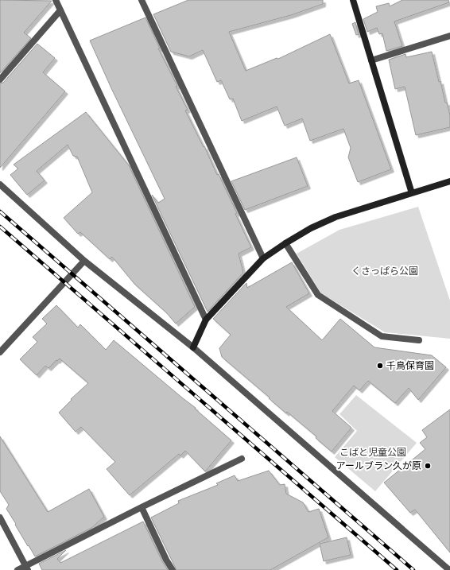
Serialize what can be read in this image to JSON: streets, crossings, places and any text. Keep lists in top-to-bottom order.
{
  "parks": ["くさっぱら公園", "こばと児童公園"],
  "places": ["千鳥保育園", "アールブラン久が原"]
}
